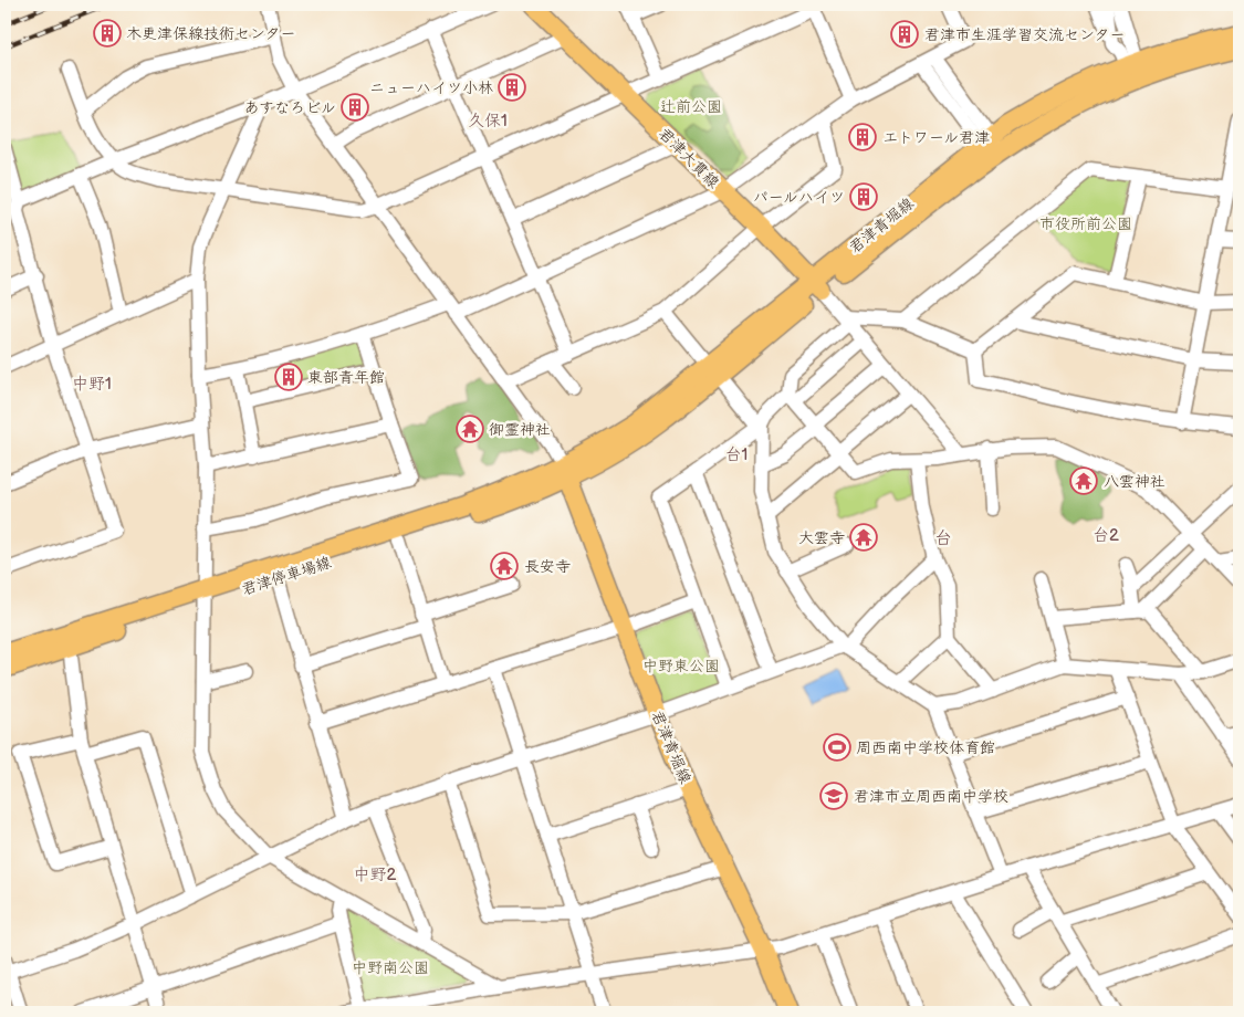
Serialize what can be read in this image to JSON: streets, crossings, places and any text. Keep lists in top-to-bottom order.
{
  "streets": {
    "main road": ["君津大貫線", "君津青堀線", "君津停車場線"]
  },
  "crossings": [
    ["君津大貫線", "君津青堀線"],
    ["君津青堀線", "君津停車場線"]
  ],
  "districts": [
    "久保1",
    "中野1",
    "台1",
    "台2",
    "台",
    "中野2"
  ],
  "parks": [
    "辻前公園",
    "市役所前公園",
    "中野東公園",
    "中野南公園"
  ],
  "places": {
    "building": [
      "木更津保線技術センター",
      "君津市生涯学習交流センター",
      "ニューハイツ小林",
      "あすなろビル",
      "エトワール君津",
      "パールハイツ",
      "東部青年館"
    ],
    "temple": [
      "御霊神社",
      "八雲神社",
      "大雲寺",
      "長安寺"
    ],
    "sports": ["周西南中学校体育館"],
    "school or university": ["君津市立周西南中学校"]
  }
}
